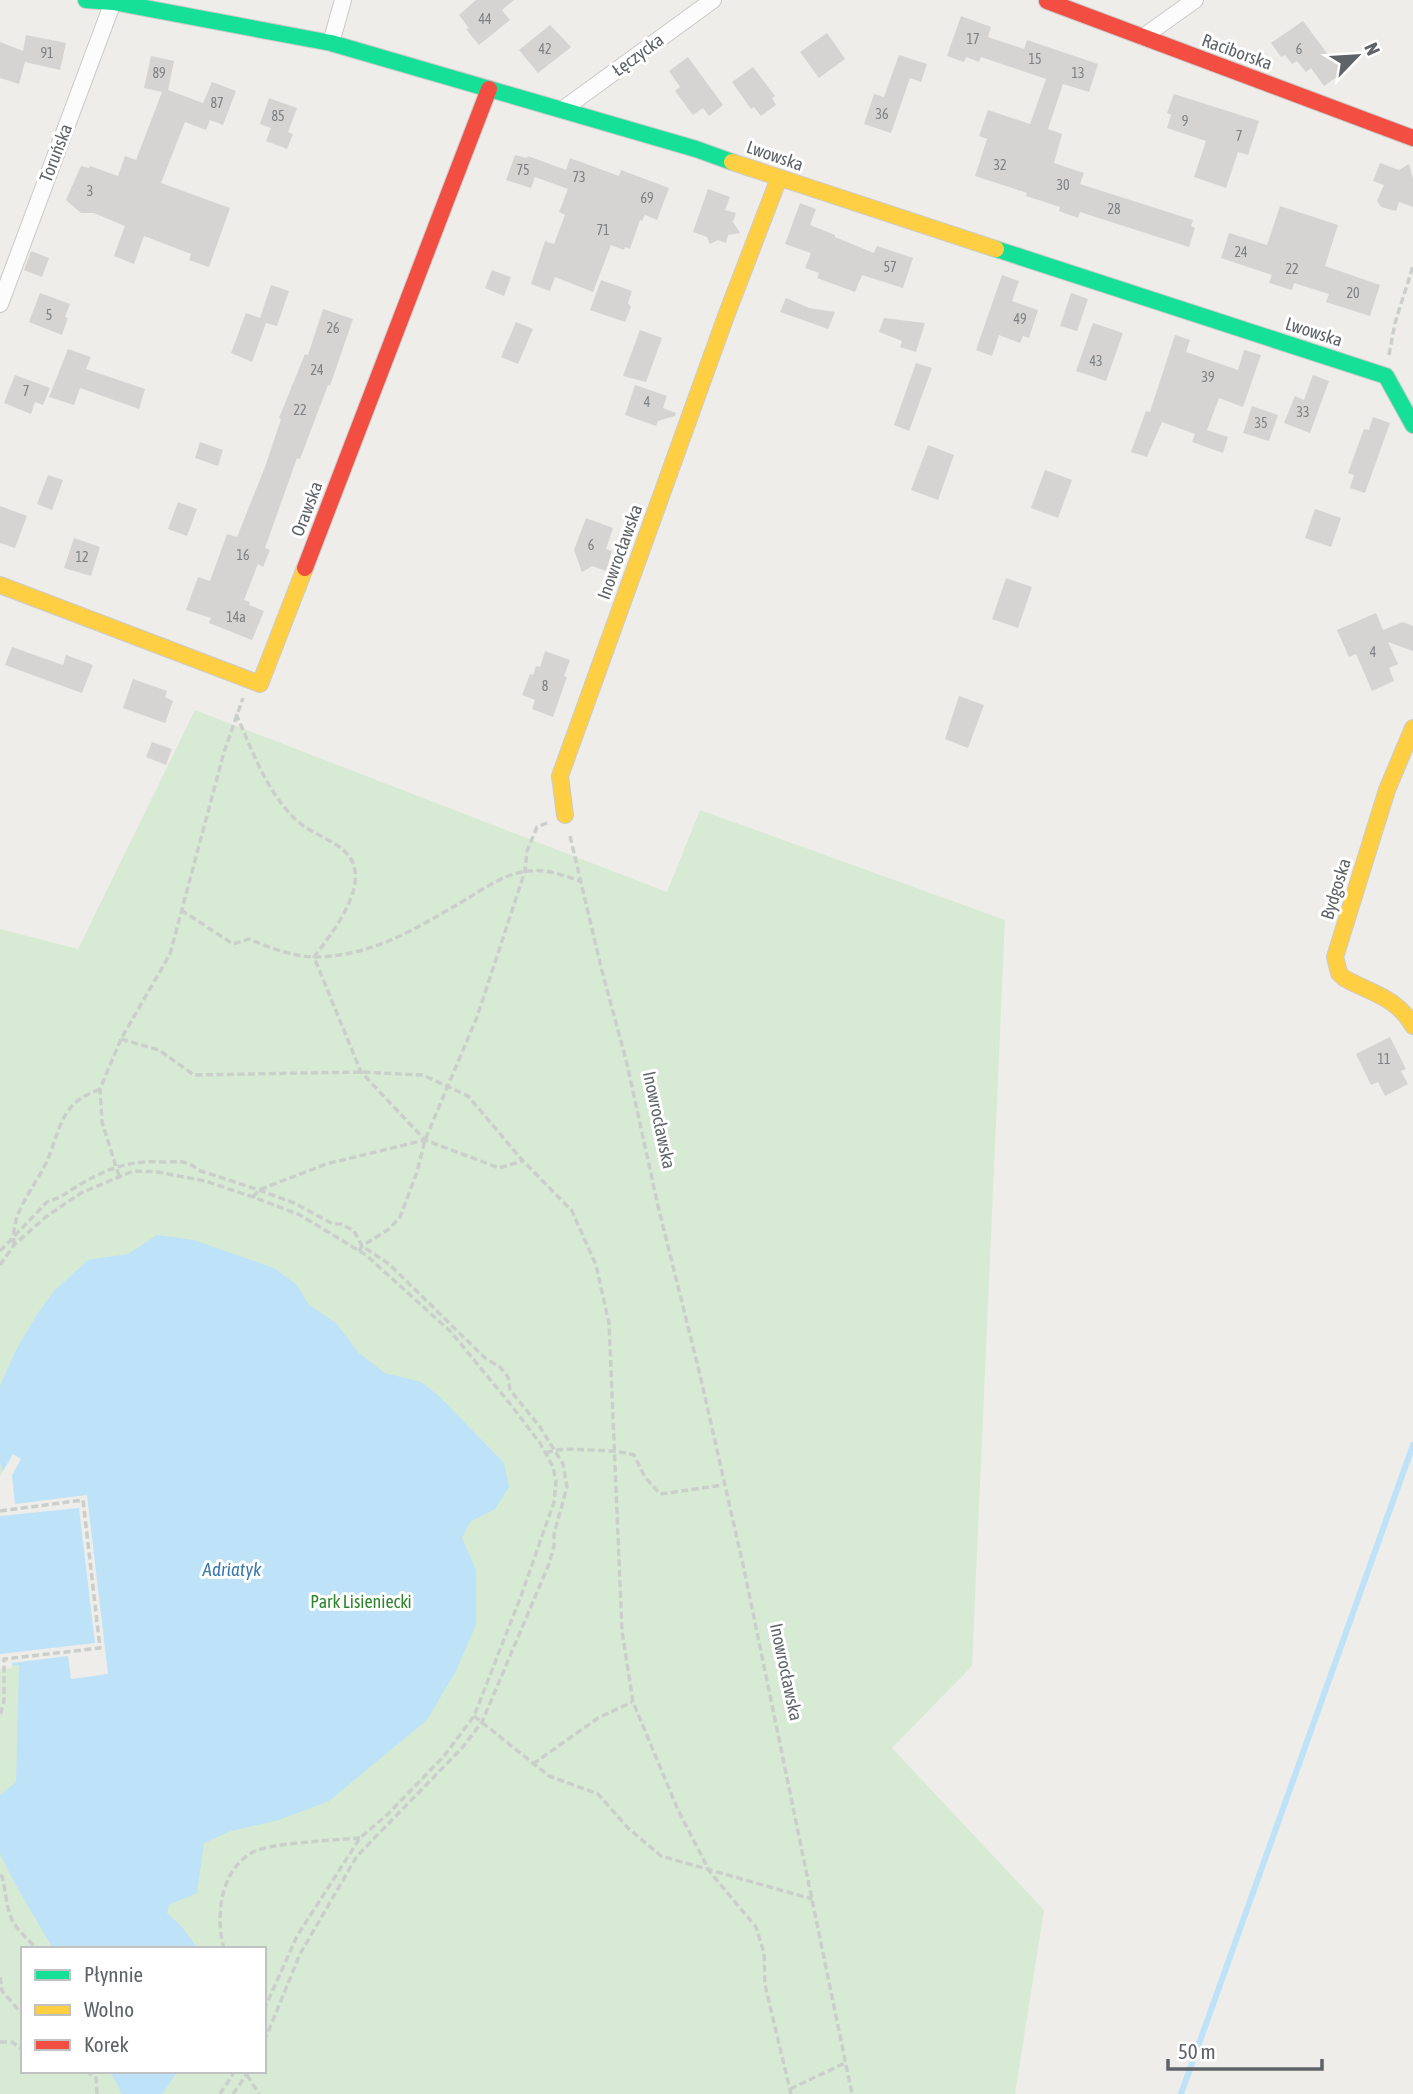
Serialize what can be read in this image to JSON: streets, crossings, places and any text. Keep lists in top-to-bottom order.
{
  "streets": {
    "street": [
      "Raciborska",
      "Łęczycka",
      "Toruńska",
      "Lwowska",
      "Orawska",
      "Inowrocławska",
      "Bydgoska"
    ]
  },
  "crossings": [
    ["Łęczycka", "Lwowska"],
    ["Toruńska", "Lwowska"],
    ["Lwowska", "Orawska"],
    ["Lwowska", "Inowrocławska"]
  ],
  "water": ["Adriatyk"],
  "parks": ["Park Lisieniecki"],
  "house_numbers": [
    "44",
    "17",
    "42",
    "6",
    "91",
    "15",
    "89",
    "13",
    "87",
    "36",
    "85",
    "9",
    "7",
    "32",
    "75",
    "73",
    "30",
    "3",
    "69",
    "28",
    "71",
    "24",
    "57",
    "22",
    "20",
    "5",
    "49",
    "26",
    "43",
    "24",
    "39",
    "7",
    "4",
    "22",
    "33",
    "35",
    "6",
    "16",
    "12",
    "14a",
    "4",
    "8",
    "11"
  ],
  "legend": ["Płynnie", "Wolno", "Korek"],
  "scale_bar": "50 m",
  "north": "top right"
}
